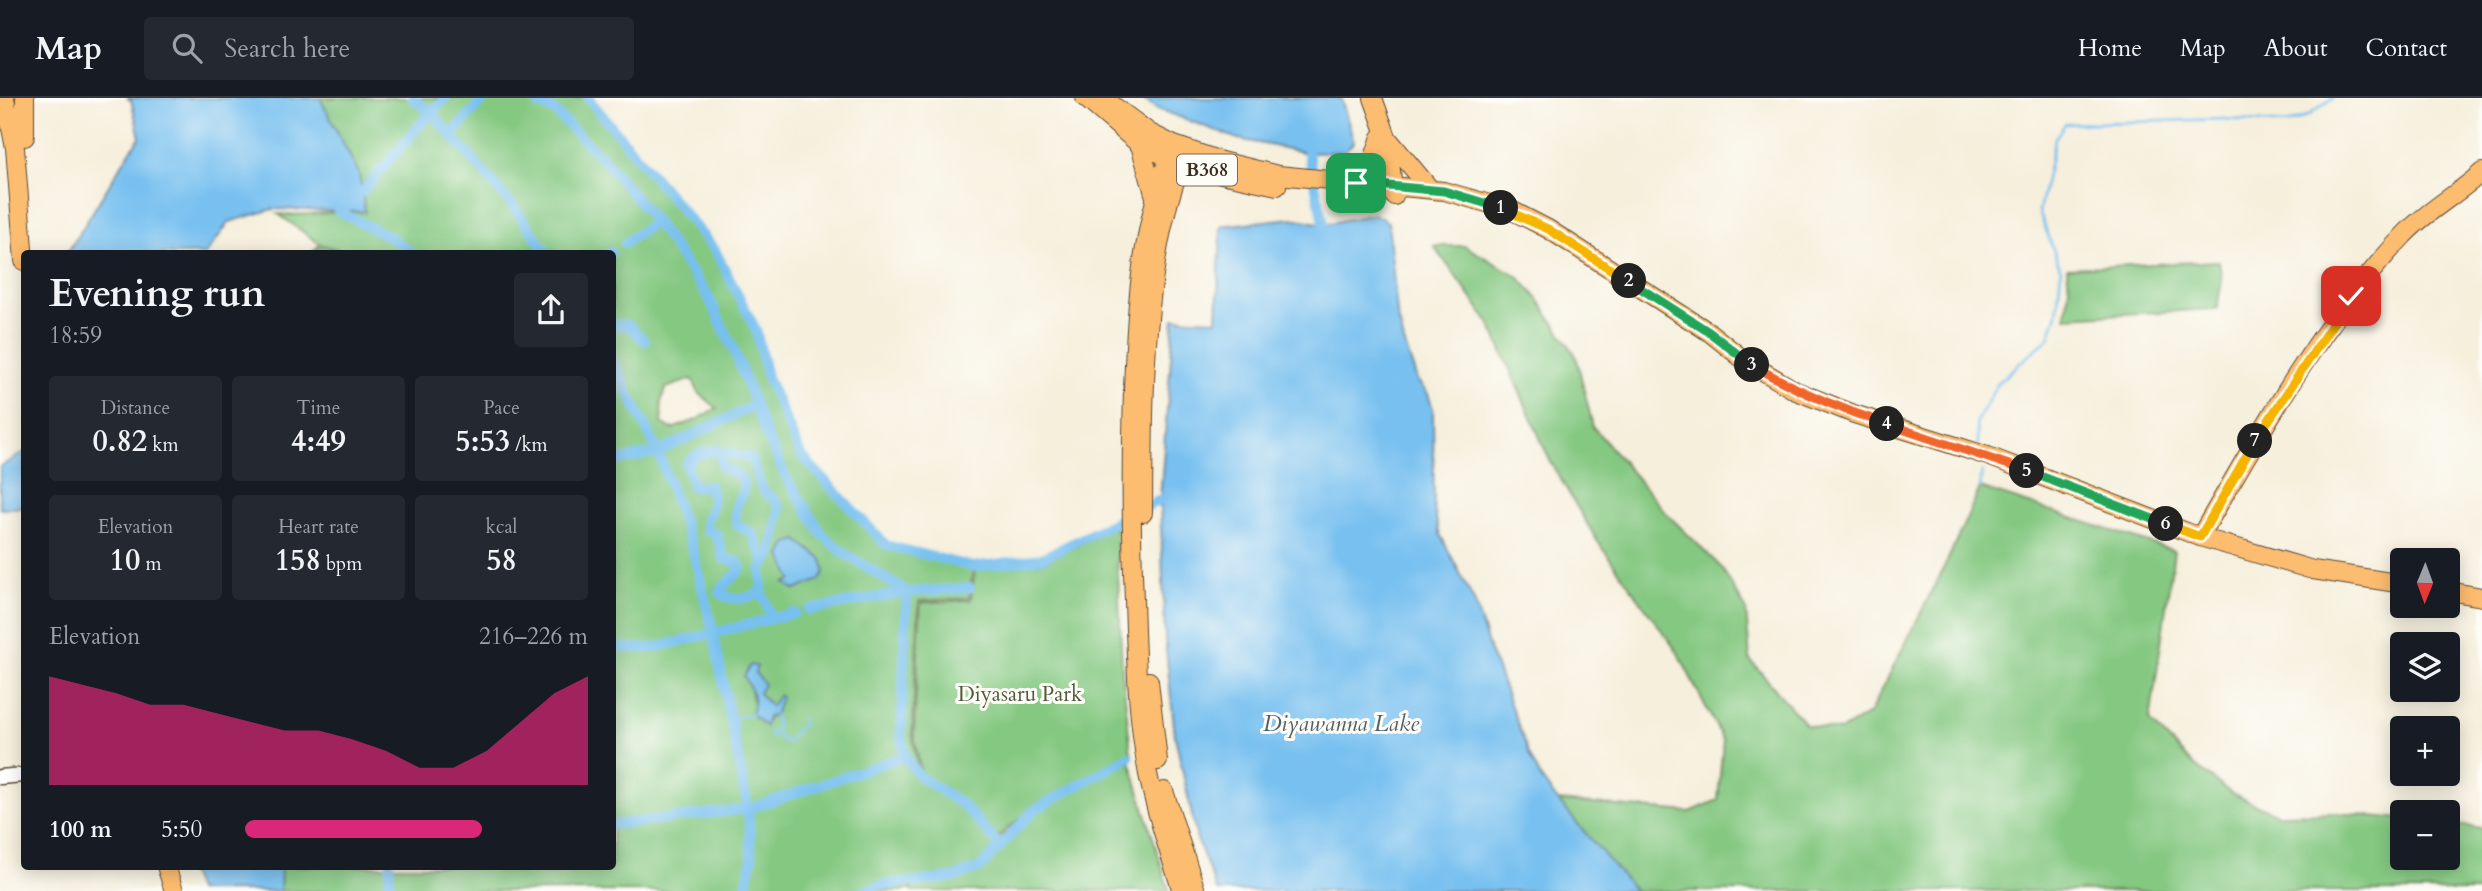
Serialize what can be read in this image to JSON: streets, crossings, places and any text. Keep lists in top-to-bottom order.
{
  "streets": {
    "main road": ["B368"]
  },
  "water": ["Diyawanna Lake"],
  "parks": ["Diyasaru Park"],
  "north": "bottom",
  "page": {
    "header": "Map",
    "search": "Search here",
    "nav": [
      "Home",
      "Map",
      "About",
      "Contact"
    ],
    "pins": [
      "1",
      "2",
      "3",
      "4",
      "7",
      "5",
      "6"
    ],
    "heading": ["Evening run", "18:59"],
    "stats": [
      ["Distance", "0.82 km"],
      ["Time", "4:49"],
      ["Pace", "5:53 /km"],
      ["Elevation", "10 m"],
      ["Heart rate", "158 bpm"],
      ["kcal", "58"]
    ],
    "map_buttons": ["+", "−"],
    "chart": ["Elevation", "216–226 m"],
    "list": [
      {
        "name": "100 m",
        "note": "5:50"
      }
    ]
  }
}
